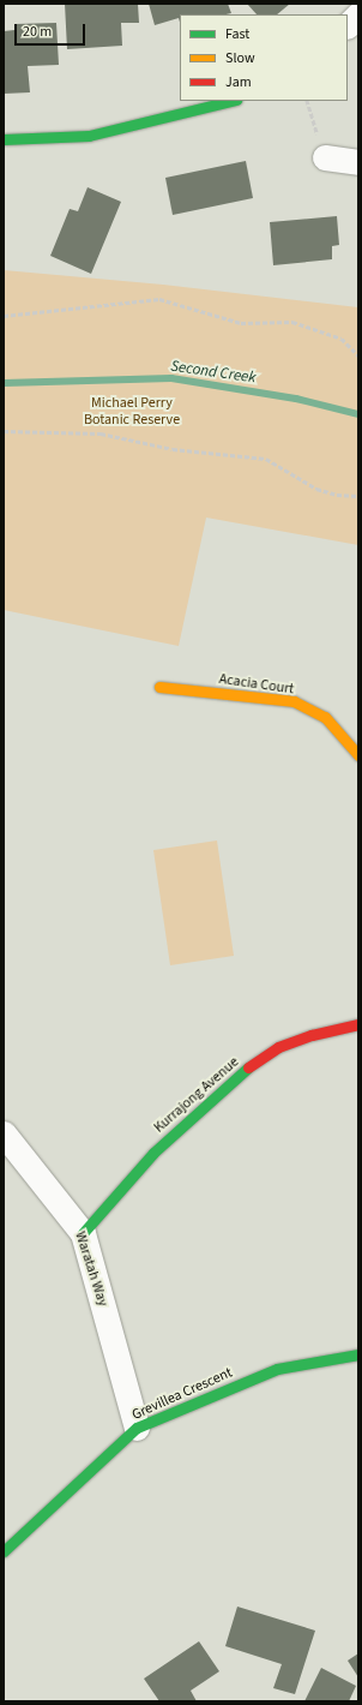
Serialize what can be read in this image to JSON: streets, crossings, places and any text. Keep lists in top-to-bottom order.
{
  "streets": {
    "street": [
      "Acacia Court",
      "Kurrajong Avenue",
      "Waratah Way",
      "Grevillea Crescent"
    ]
  },
  "crossings": [
    ["Kurrajong Avenue", "Waratah Way"],
    ["Waratah Way", "Grevillea Crescent"]
  ],
  "water": ["Second Creek"],
  "parks": ["Michael Perry Botanic Reserve"],
  "legend": ["Fast", "Slow", "Jam"],
  "scale_bar": "20 m"
}
